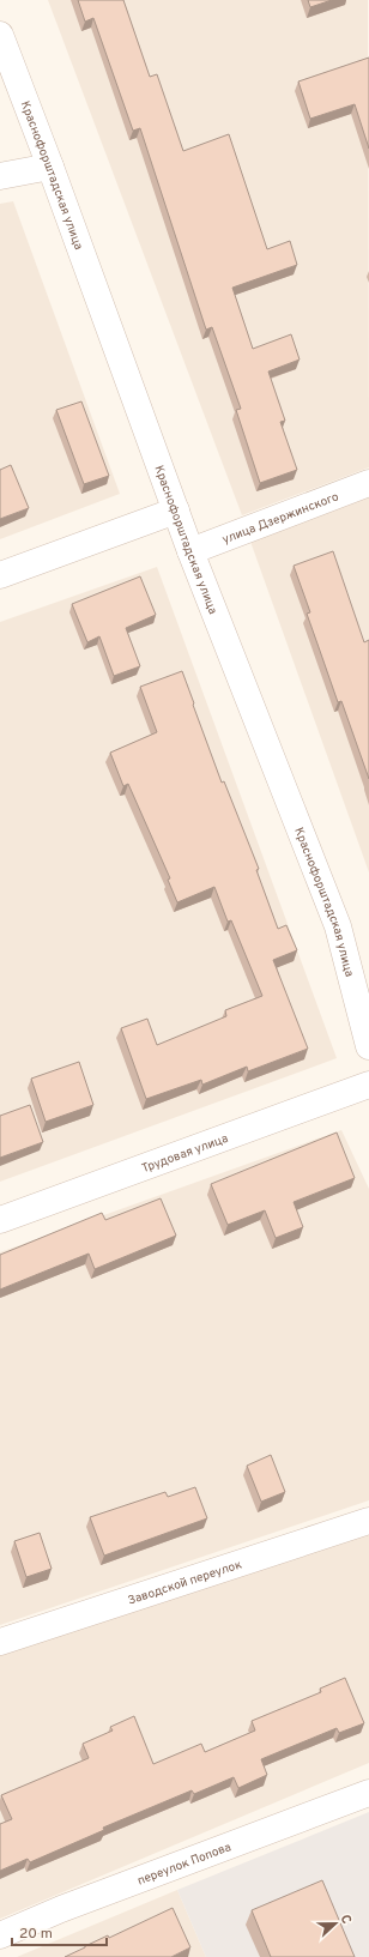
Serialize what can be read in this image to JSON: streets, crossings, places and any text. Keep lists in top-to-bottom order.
{
  "streets": {
    "street": [
      "Краснофорштадская улица",
      "улица Дзержинского",
      "Трудовая улица",
      "Заводской переулок",
      "переулок Попова"
    ]
  },
  "crossings": [
    ["Краснофорштадская улица", "улица Дзержинского"]
  ],
  "scale_bar": "20 m",
  "north": "right"
}
